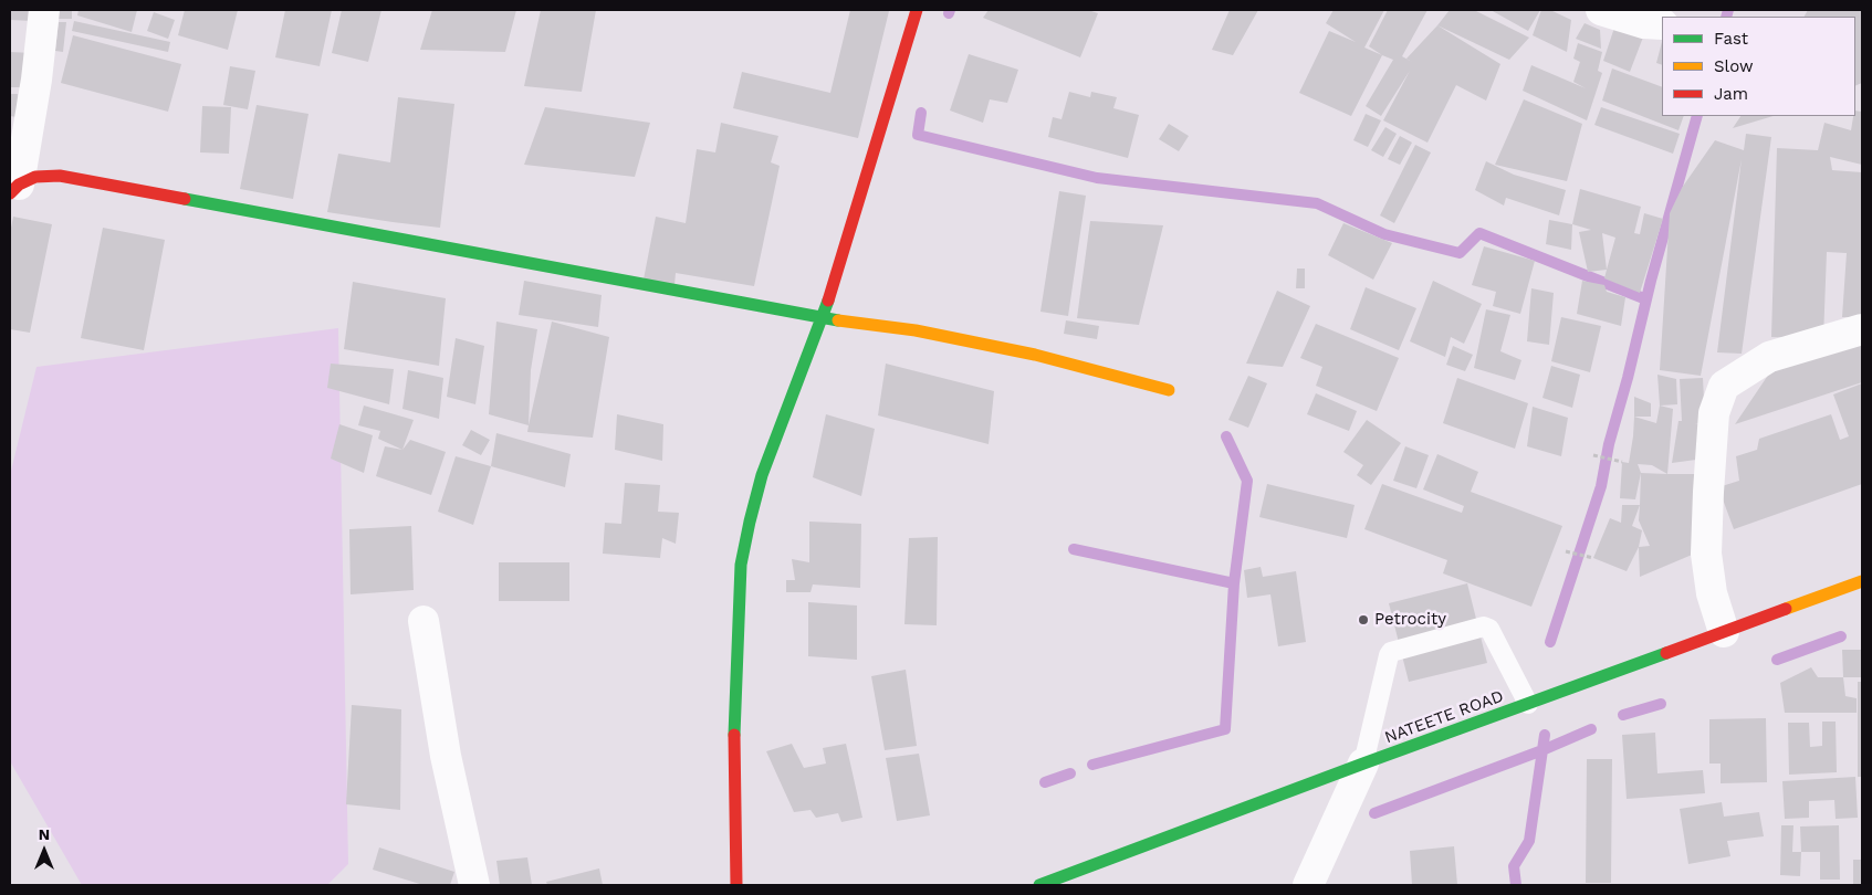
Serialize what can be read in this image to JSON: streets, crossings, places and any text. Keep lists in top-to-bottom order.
{
  "streets": {
    "street": ["NATEETE ROAD"]
  },
  "places": ["Petrocity"],
  "legend": ["Fast", "Slow", "Jam"],
  "north": "top"
}
